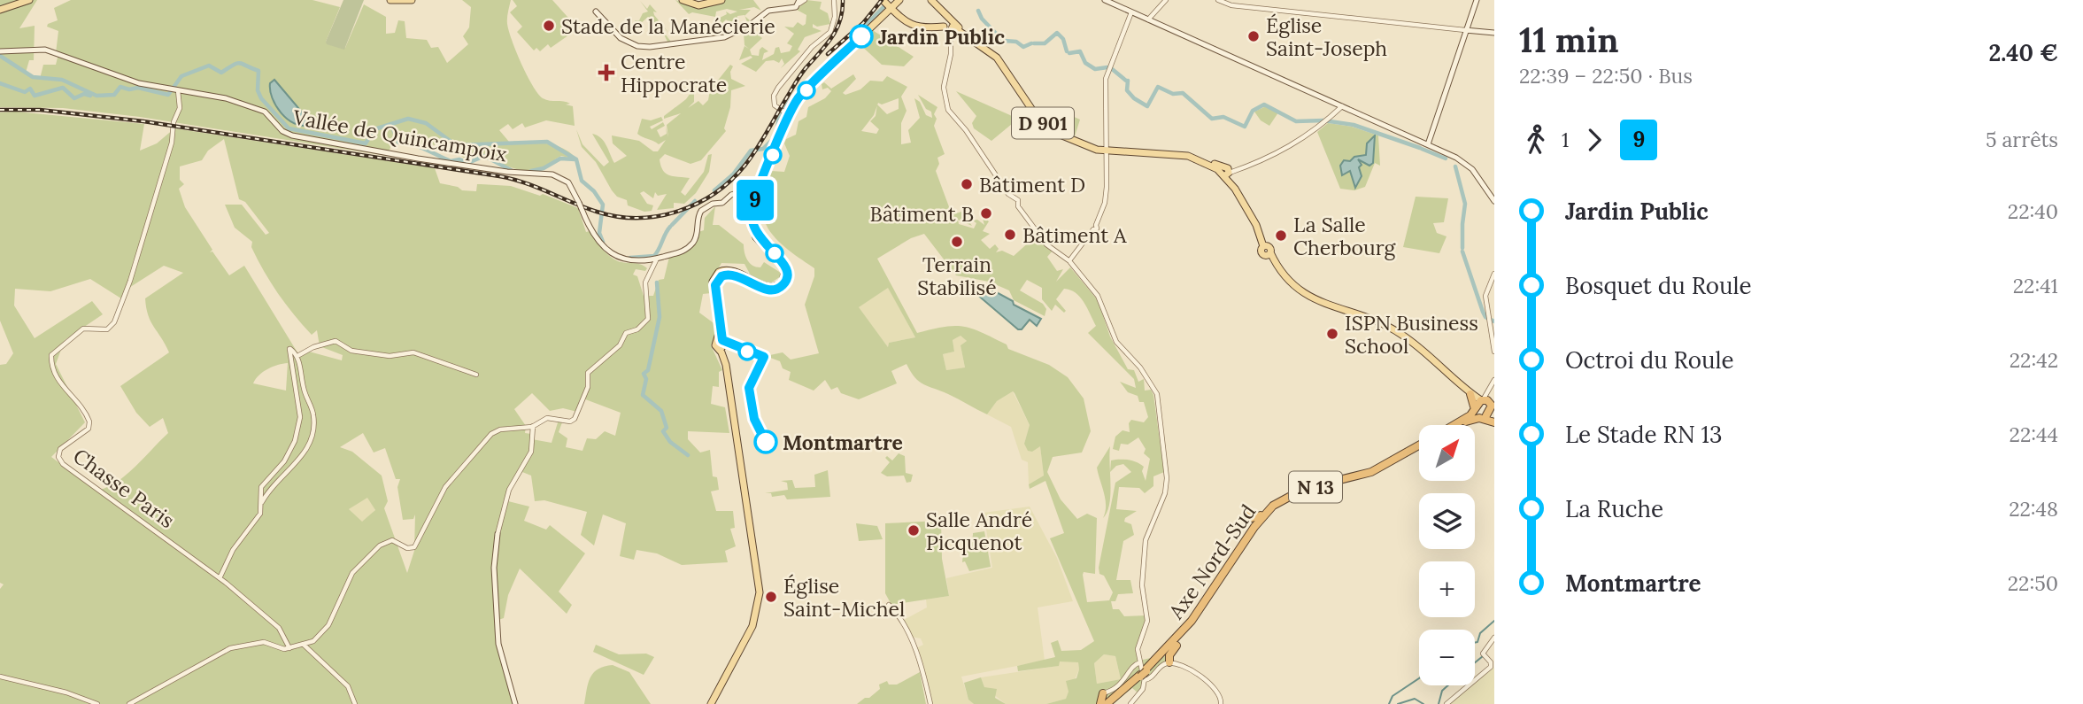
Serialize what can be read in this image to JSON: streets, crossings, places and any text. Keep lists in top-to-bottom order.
{
  "streets": {
    "highway": ["N 13", "Axe Nord-Sud"],
    "main road": ["D 901", "Vallée de Quincampoix"],
    "street": ["Chasse Paris"]
  },
  "crossings": [
    ["Vallée de Quincampoix", "Chasse Paris"]
  ],
  "places": {
    "other": [
      "Stade de la Manécierie",
      "Jardin Public",
      "Église Saint-Joseph",
      "Bâtiment D",
      "Bâtiment B",
      "Bâtiment A",
      "La Salle Cherbourg",
      "Terrain Stabilisé",
      "ISPN Business School",
      "Montmartre",
      "Salle André Picquenot",
      "Église Saint-Michel"
    ],
    "health": ["Centre Hippocrate"]
  },
  "lines": ["bus line 9"],
  "north": "top right",
  "page": {
    "on_map": "9",
    "heading": ["11 min", "22:39 – 22:50 · Bus", "2.40 €"],
    "legs": ["1", "9", "5 arrêts"],
    "list": [
      {
        "name": "Jardin Public",
        "value": "22:40"
      },
      {
        "name": "Bosquet du Roule",
        "value": "22:41"
      },
      {
        "name": "Octroi du Roule",
        "value": "22:42"
      },
      {
        "name": "Le Stade RN 13",
        "value": "22:44"
      },
      {
        "name": "La Ruche",
        "value": "22:48"
      },
      {
        "name": "Montmartre",
        "value": "22:50"
      }
    ],
    "map_buttons": ["+", "−"]
  }
}
